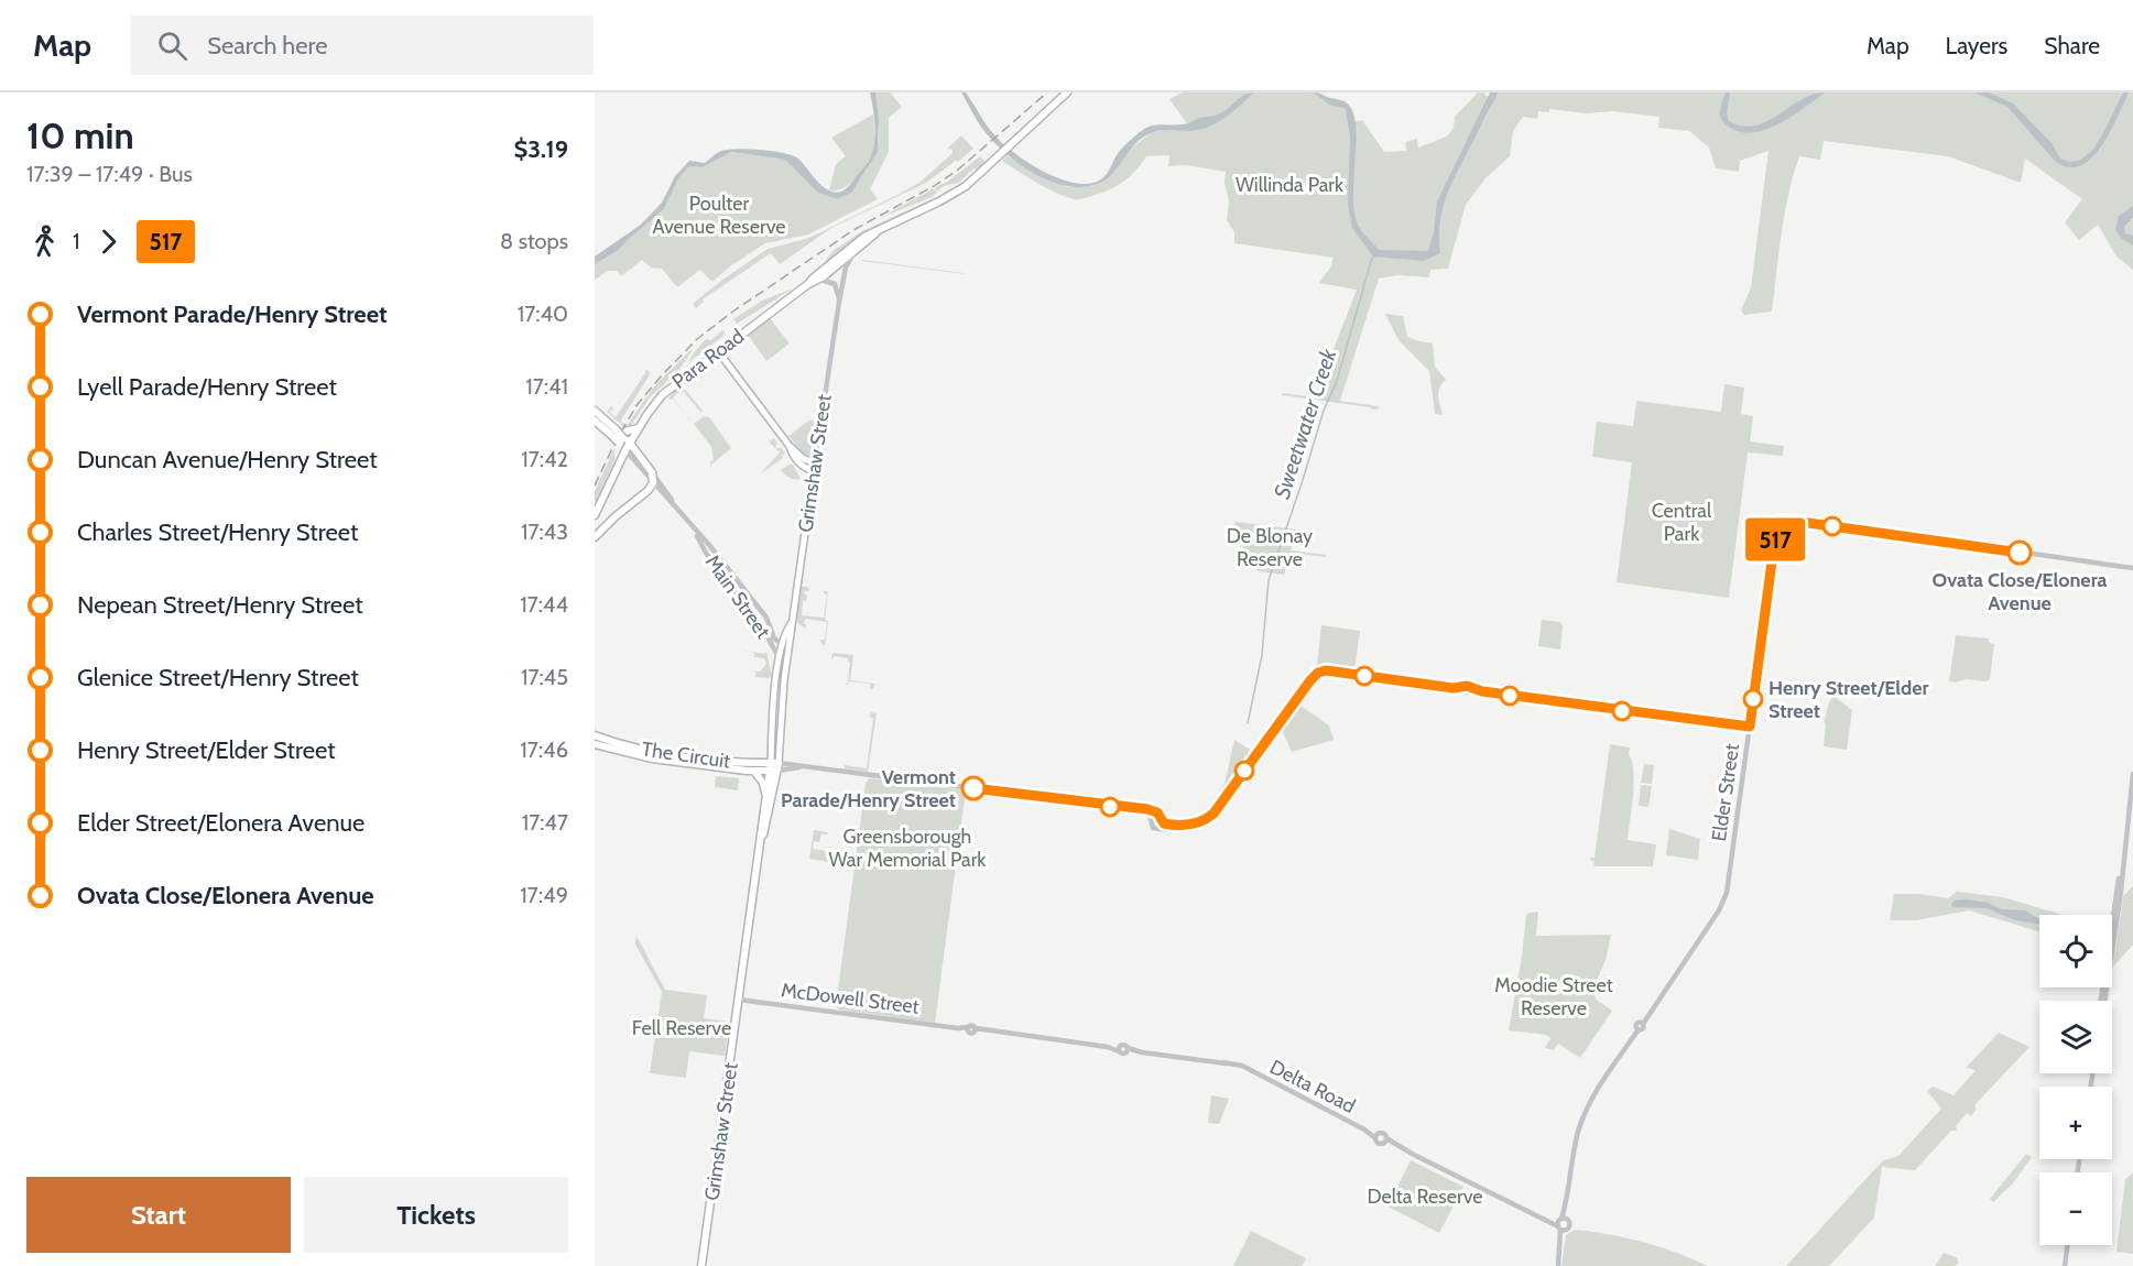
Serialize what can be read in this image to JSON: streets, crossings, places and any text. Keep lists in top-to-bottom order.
{
  "streets": {
    "main road": [
      "Para Road",
      "Grimshaw Street",
      "Main Street",
      "The Circuit"
    ],
    "street": ["Elder Street", "McDowell Street", "Delta Road"]
  },
  "crossings": [
    ["Para Road", "Grimshaw Street"],
    ["Para Road", "Main Street"],
    ["Grimshaw Street", "Main Street"],
    ["Grimshaw Street", "The Circuit"],
    ["Grimshaw Street", "McDowell Street"],
    ["McDowell Street", "Delta Road"]
  ],
  "water": ["Sweetwater Creek"],
  "parks": [
    "Willinda Park",
    "Poulter Avenue Reserve",
    "Central Park",
    "De Blonay Reserve",
    "Greensborough War Memorial Park",
    "Moodie Street Reserve",
    "Fell Reserve",
    "Delta Reserve"
  ],
  "places": ["Ovata Close/Elonera Avenue", "Henry Street/Elder Street", "Vermont Parade/Henry Street"],
  "lines": ["bus line 517"],
  "page": {
    "header": "Map",
    "search": "Search here",
    "nav": ["Map", "Layers", "Share"],
    "heading": ["10 min", "17:39 – 17:49 · Bus", "$3.19"],
    "on_map": "517",
    "legs": ["1", "517", "8 stops"],
    "list": [
      {
        "name": "Vermont Parade/Henry Street",
        "value": "17:40"
      },
      {
        "name": "Lyell Parade/Henry Street",
        "value": "17:41"
      },
      {
        "name": "Duncan Avenue/Henry Street",
        "value": "17:42"
      },
      {
        "name": "Charles Street/Henry Street",
        "value": "17:43"
      },
      {
        "name": "Nepean Street/Henry Street",
        "value": "17:44"
      },
      {
        "name": "Glenice Street/Henry Street",
        "value": "17:45"
      },
      {
        "name": "Henry Street/Elder Street",
        "value": "17:46"
      },
      {
        "name": "Elder Street/Elonera Avenue",
        "value": "17:47"
      },
      {
        "name": "Ovata Close/Elonera Avenue",
        "value": "17:49"
      }
    ],
    "map_buttons": ["+", "−"],
    "buttons": ["Start", "Tickets"]
  }
}
